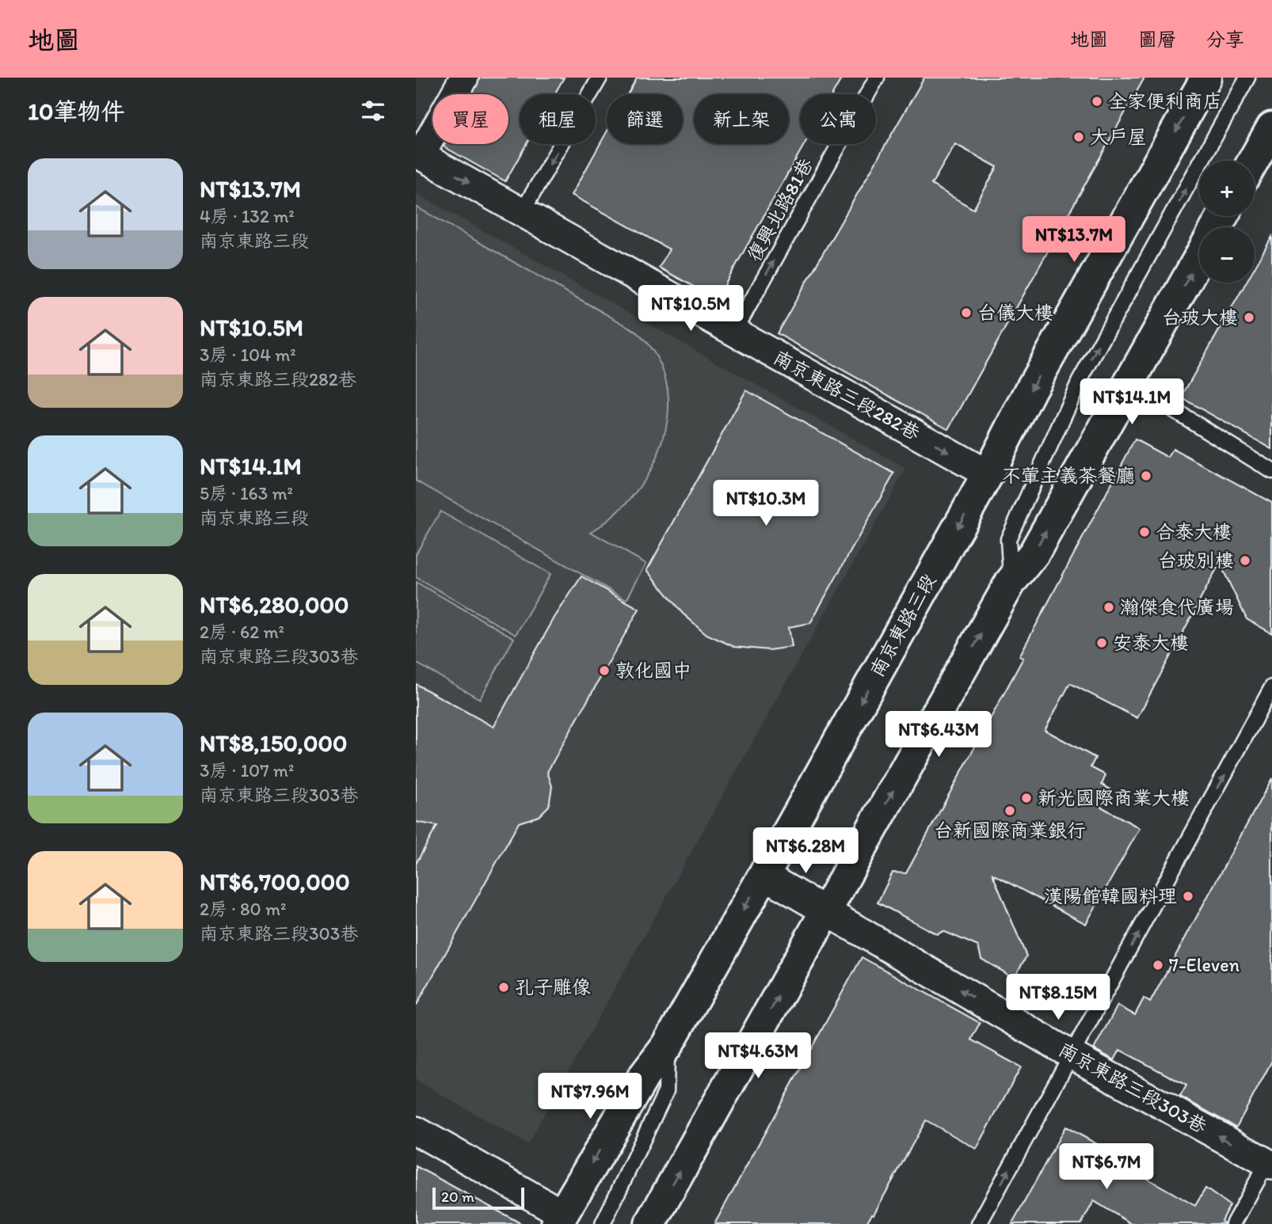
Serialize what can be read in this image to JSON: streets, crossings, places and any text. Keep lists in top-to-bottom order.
{
  "streets": {
    "main road": ["南京東路三段"],
    "street": ["南京東路三段282巷", "南京東路三段303巷"],
    "lane": ["復興北路81巷"]
  },
  "crossings": [
    ["復興北路81巷", "南京東路三段282巷"],
    ["南京東路三段282巷", "南京東路三段"],
    ["南京東路三段", "南京東路三段303巷"]
  ],
  "one_way": ["復興北路81巷", "南京東路三段282巷", "南京東路三段303巷"],
  "places": [
    "全家便利商店",
    "大戸屋",
    "台儀大樓",
    "台玻大樓",
    "不葷主義茶餐廳",
    "合泰大樓",
    "台玻別樓",
    "瀚傑食代廣場",
    "安泰大樓",
    "敦化國中",
    "新光國際商業大樓",
    "台新國際商業銀行",
    "漢陽館韓國料理",
    "7-Eleven",
    "孔子雕像"
  ],
  "scale_bar": "20 m",
  "page": {
    "header": "地圖",
    "nav": ["地圖", "圖層", "分享"],
    "heading": "10筆物件",
    "chip": [
      "買屋",
      "租屋",
      "篩選",
      "新上架",
      "公寓"
    ],
    "list": [
      {
        "name": "NT$13.7M",
        "note": "4房 · 132 m² · 南京東路三段"
      },
      {
        "name": "NT$10.5M",
        "note": "3房 · 104 m² · 南京東路三段282巷"
      },
      {
        "name": "NT$14.1M",
        "note": "5房 · 163 m² · 南京東路三段"
      },
      {
        "name": "NT$6,280,000",
        "note": "2房 · 62 m² · 南京東路三段303巷"
      },
      {
        "name": "NT$8,150,000",
        "note": "3房 · 107 m² · 南京東路三段303巷"
      },
      {
        "name": "NT$6,700,000",
        "note": "2房 · 80 m² · 南京東路三段303巷"
      }
    ],
    "map_buttons": ["+", "−"],
    "price": [
      "NT$13.7M",
      "NT$10.5M",
      "NT$14.1M",
      "NT$10.3M",
      "NT$6.43M",
      "NT$6.28M",
      "NT$8.15M",
      "NT$4.63M",
      "NT$7.96M",
      "NT$6.7M"
    ],
    "scale": "20 m"
  }
}
